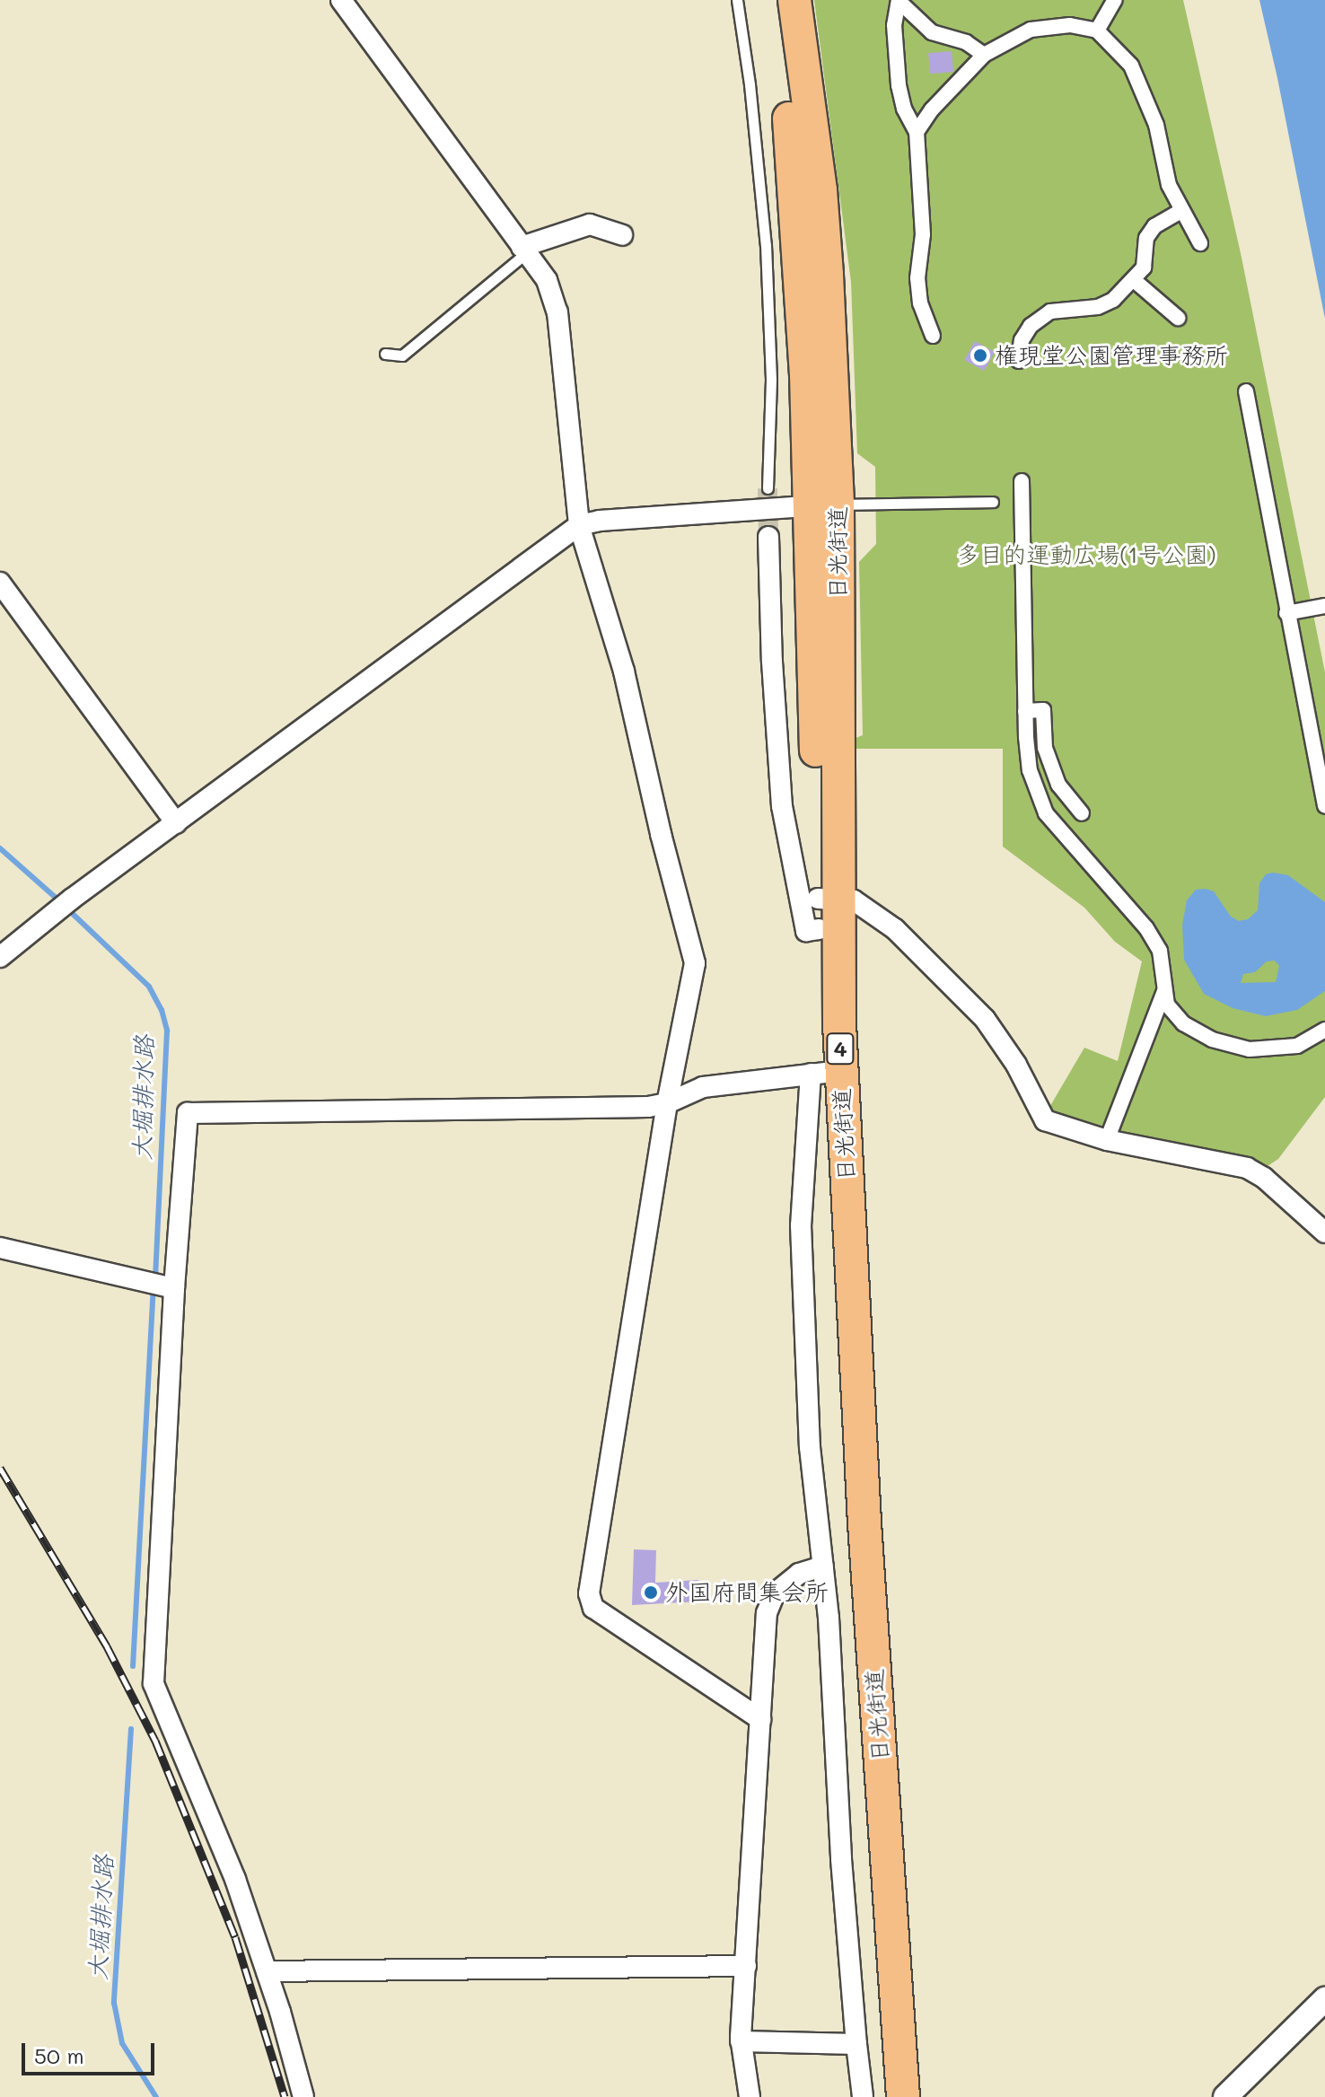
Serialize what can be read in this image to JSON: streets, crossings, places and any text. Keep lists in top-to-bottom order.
{
  "streets": {
    "highway": ["日光街道", "4"]
  },
  "water": ["大堀排水路"],
  "parks": ["多目的運動広場(1号公園)"],
  "places": ["権現堂公園管理事務所", "外国府間集会所"],
  "scale_bar": "50 m"
}
